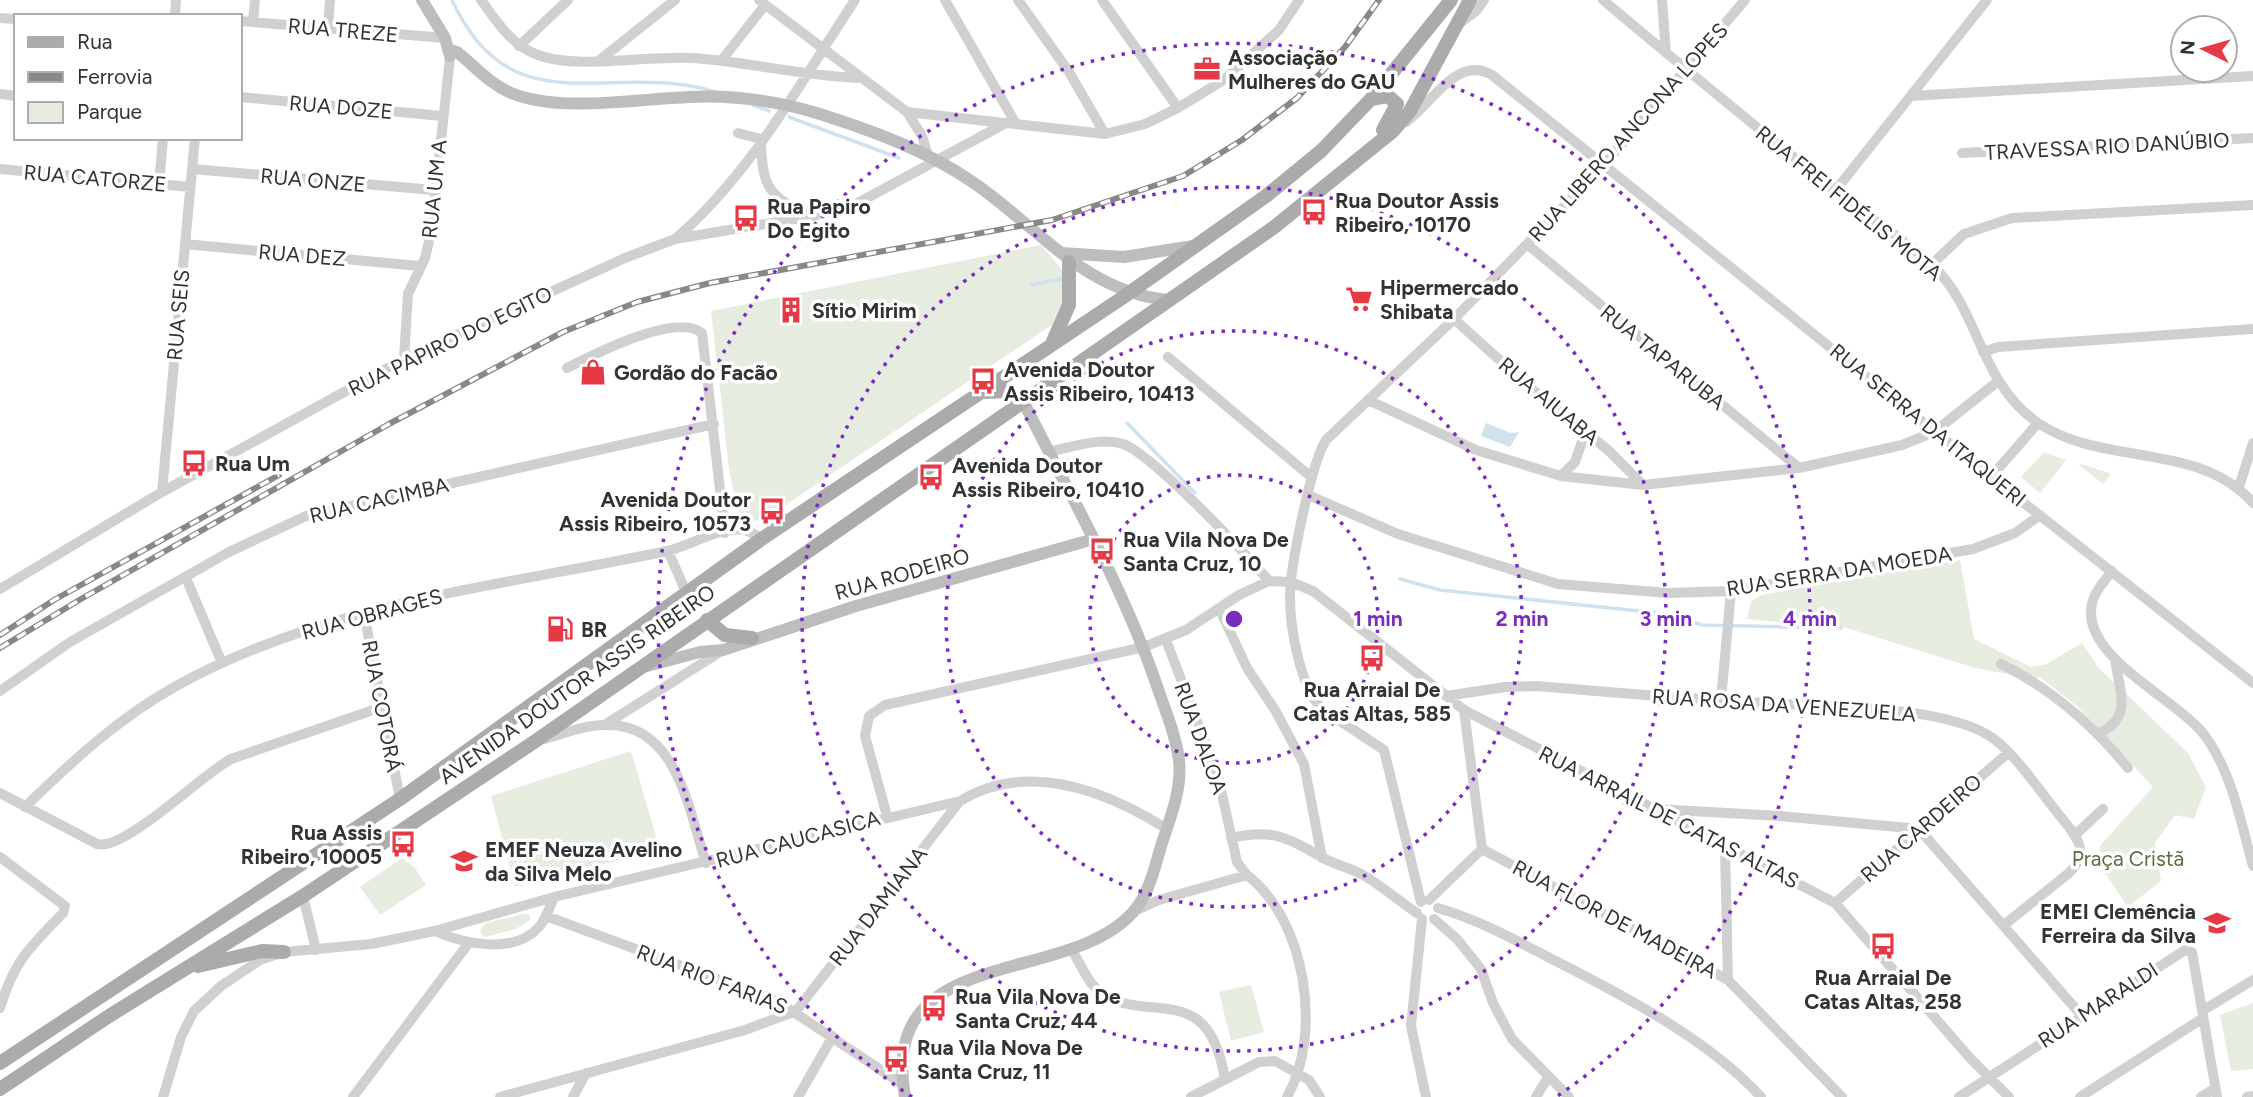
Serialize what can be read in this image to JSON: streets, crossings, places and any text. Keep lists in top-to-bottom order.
{
  "streets": {
    "main road": ["AVENIDA DOUTOR ASSIS RIBEIRO"],
    "street": [
      "RUA TREZE",
      "RUA DOZE",
      "RUA LIBERO ANCONA LOPES",
      "TRAVESSA RIO DANÚBIO",
      "RUA CATORZE",
      "RUA ONZE",
      "RUA UM A",
      "RUA FREI FIDÉLIS MOTA",
      "RUA DEZ",
      "RUA SEIS",
      "RUA PAPIRO DO EGITO",
      "RUA TAPARUBA",
      "RUA AIUABA",
      "RUA SERRA DA ITAQUERI",
      "RUA CACIMBA",
      "RUA SERRA DA MOEDA",
      "RUA RODEIRO",
      "RUA OBRAGES",
      "RUA ROSA DA VENEZUELA",
      "RUA COTORÁ",
      "RUA DALOA",
      "RUA ARRAIL DE CATAS ALTAS",
      "RUA CARDEIRO",
      "RUA CAUCASICA",
      "RUA DAMIANA",
      "RUA FLOR DE MADEIRA",
      "RUA RIO FARIAS",
      "RUA MARALDI"
    ]
  },
  "crossings": [
    ["RUA TREZE", "RUA UM A"],
    ["RUA DOZE", "RUA UM A"],
    ["RUA LIBERO ANCONA LOPES", "RUA FREI FIDÉLIS MOTA"],
    ["RUA LIBERO ANCONA LOPES", "RUA TAPARUBA"],
    ["RUA LIBERO ANCONA LOPES", "RUA AIUABA"],
    ["RUA LIBERO ANCONA LOPES", "RUA SERRA DA ITAQUERI"],
    ["RUA LIBERO ANCONA LOPES", "RUA SERRA DA MOEDA"],
    ["RUA LIBERO ANCONA LOPES", "RUA ARRAIL DE CATAS ALTAS"],
    ["RUA CATORZE", "RUA SEIS"],
    ["RUA ONZE", "RUA UM A"],
    ["RUA ONZE", "RUA SEIS"],
    ["RUA UM A", "RUA DEZ"],
    ["RUA UM A", "RUA PAPIRO DO EGITO"],
    ["RUA DEZ", "RUA SEIS"],
    ["RUA SEIS", "RUA PAPIRO DO EGITO"],
    ["RUA SERRA DA ITAQUERI", "RUA SERRA DA MOEDA"],
    ["RUA RODEIRO", "AVENIDA DOUTOR ASSIS RIBEIRO"],
    ["RUA OBRAGES", "RUA COTORÁ"],
    ["AVENIDA DOUTOR ASSIS RIBEIRO", "RUA COTORÁ"],
    ["RUA ROSA DA VENEZUELA", "RUA ARRAIL DE CATAS ALTAS"],
    ["RUA ROSA DA VENEZUELA", "RUA CARDEIRO"],
    ["RUA ARRAIL DE CATAS ALTAS", "RUA CARDEIRO"],
    ["RUA ARRAIL DE CATAS ALTAS", "RUA MARALDI"],
    ["RUA CAUCASICA", "RUA DAMIANA"],
    ["RUA DAMIANA", "RUA RIO FARIAS"]
  ],
  "parks": ["Praça Cristã"],
  "places": {
    "office": ["Associação Mulheres do GAU"],
    "bus stop": [
      "Rua Doutor Assis Ribeiro, 10170",
      "Rua Papiro Do Egito",
      "Avenida Doutor Assis Ribeiro, 10413",
      "Rua Um",
      "Avenida Doutor Assis Ribeiro, 10410",
      "Avenida Doutor Assis Ribeiro, 10573",
      "Rua Vila Nova De Santa Cruz, 10",
      "Rua Arraial De Catas Altas, 585",
      "Rua Assis Ribeiro, 10005",
      "Rua Arraial De Catas Altas, 258",
      "Rua Vila Nova De Santa Cruz, 44",
      "Rua Vila Nova De Santa Cruz, 11"
    ],
    "supermarket": ["Hipermercado Shibata"],
    "building": ["Sítio Mirim"],
    "shop": ["Gordão do Facão"],
    "fuel station": ["BR"],
    "school or university": ["EMEF Neuza Avelino da Silva Melo", "EMEI Clemência Ferreira da Silva"]
  },
  "legend": ["Rua", "Ferrovia", "Parque"],
  "north": "left",
  "rings": [
    "1 min",
    "2 min",
    "3 min",
    "4 min"
  ]
}
